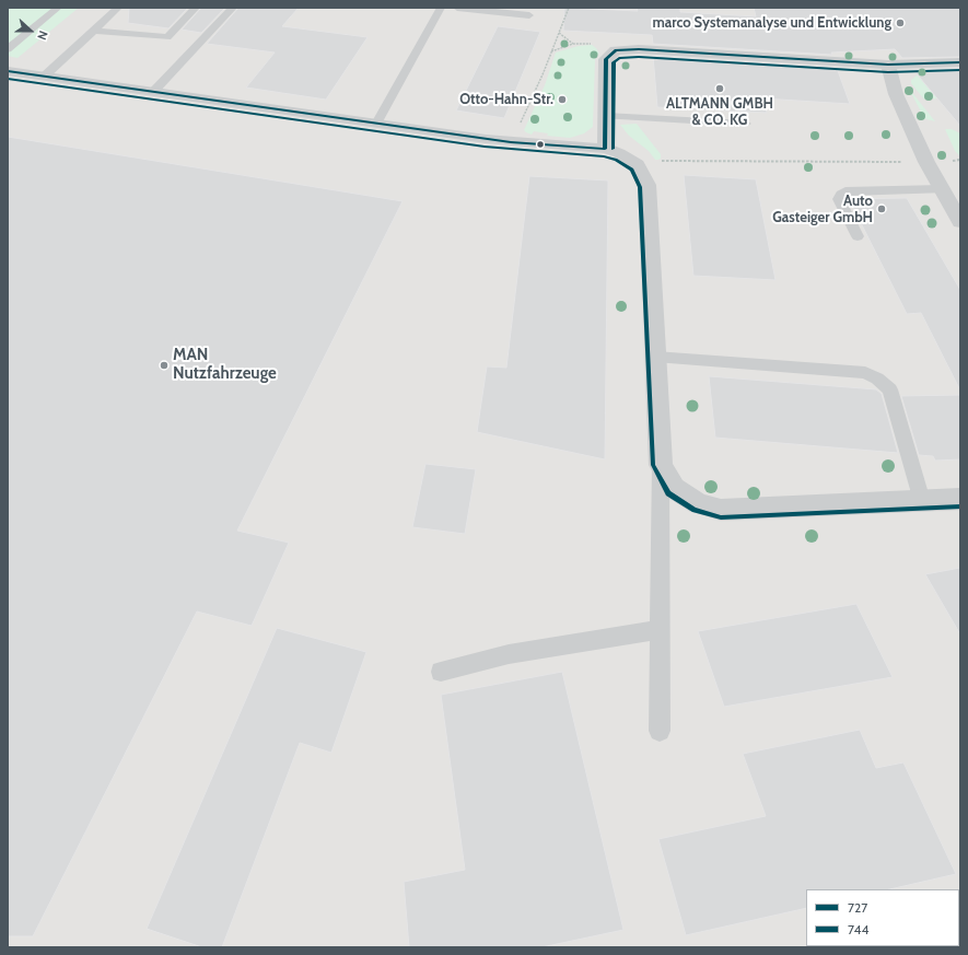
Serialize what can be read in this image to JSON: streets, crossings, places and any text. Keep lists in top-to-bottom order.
{
  "places": [
    "marco Systemanalyse und Entwicklung",
    "ALTMANN GMBH & CO. KG",
    "Otto-Hahn-Str.",
    "Auto Gasteiger GmbH",
    "MAN Nutzfahrzeuge"
  ],
  "lines": ["transit line 727", "transit line 744"],
  "legend": ["727", "744"],
  "north": "right"
}
